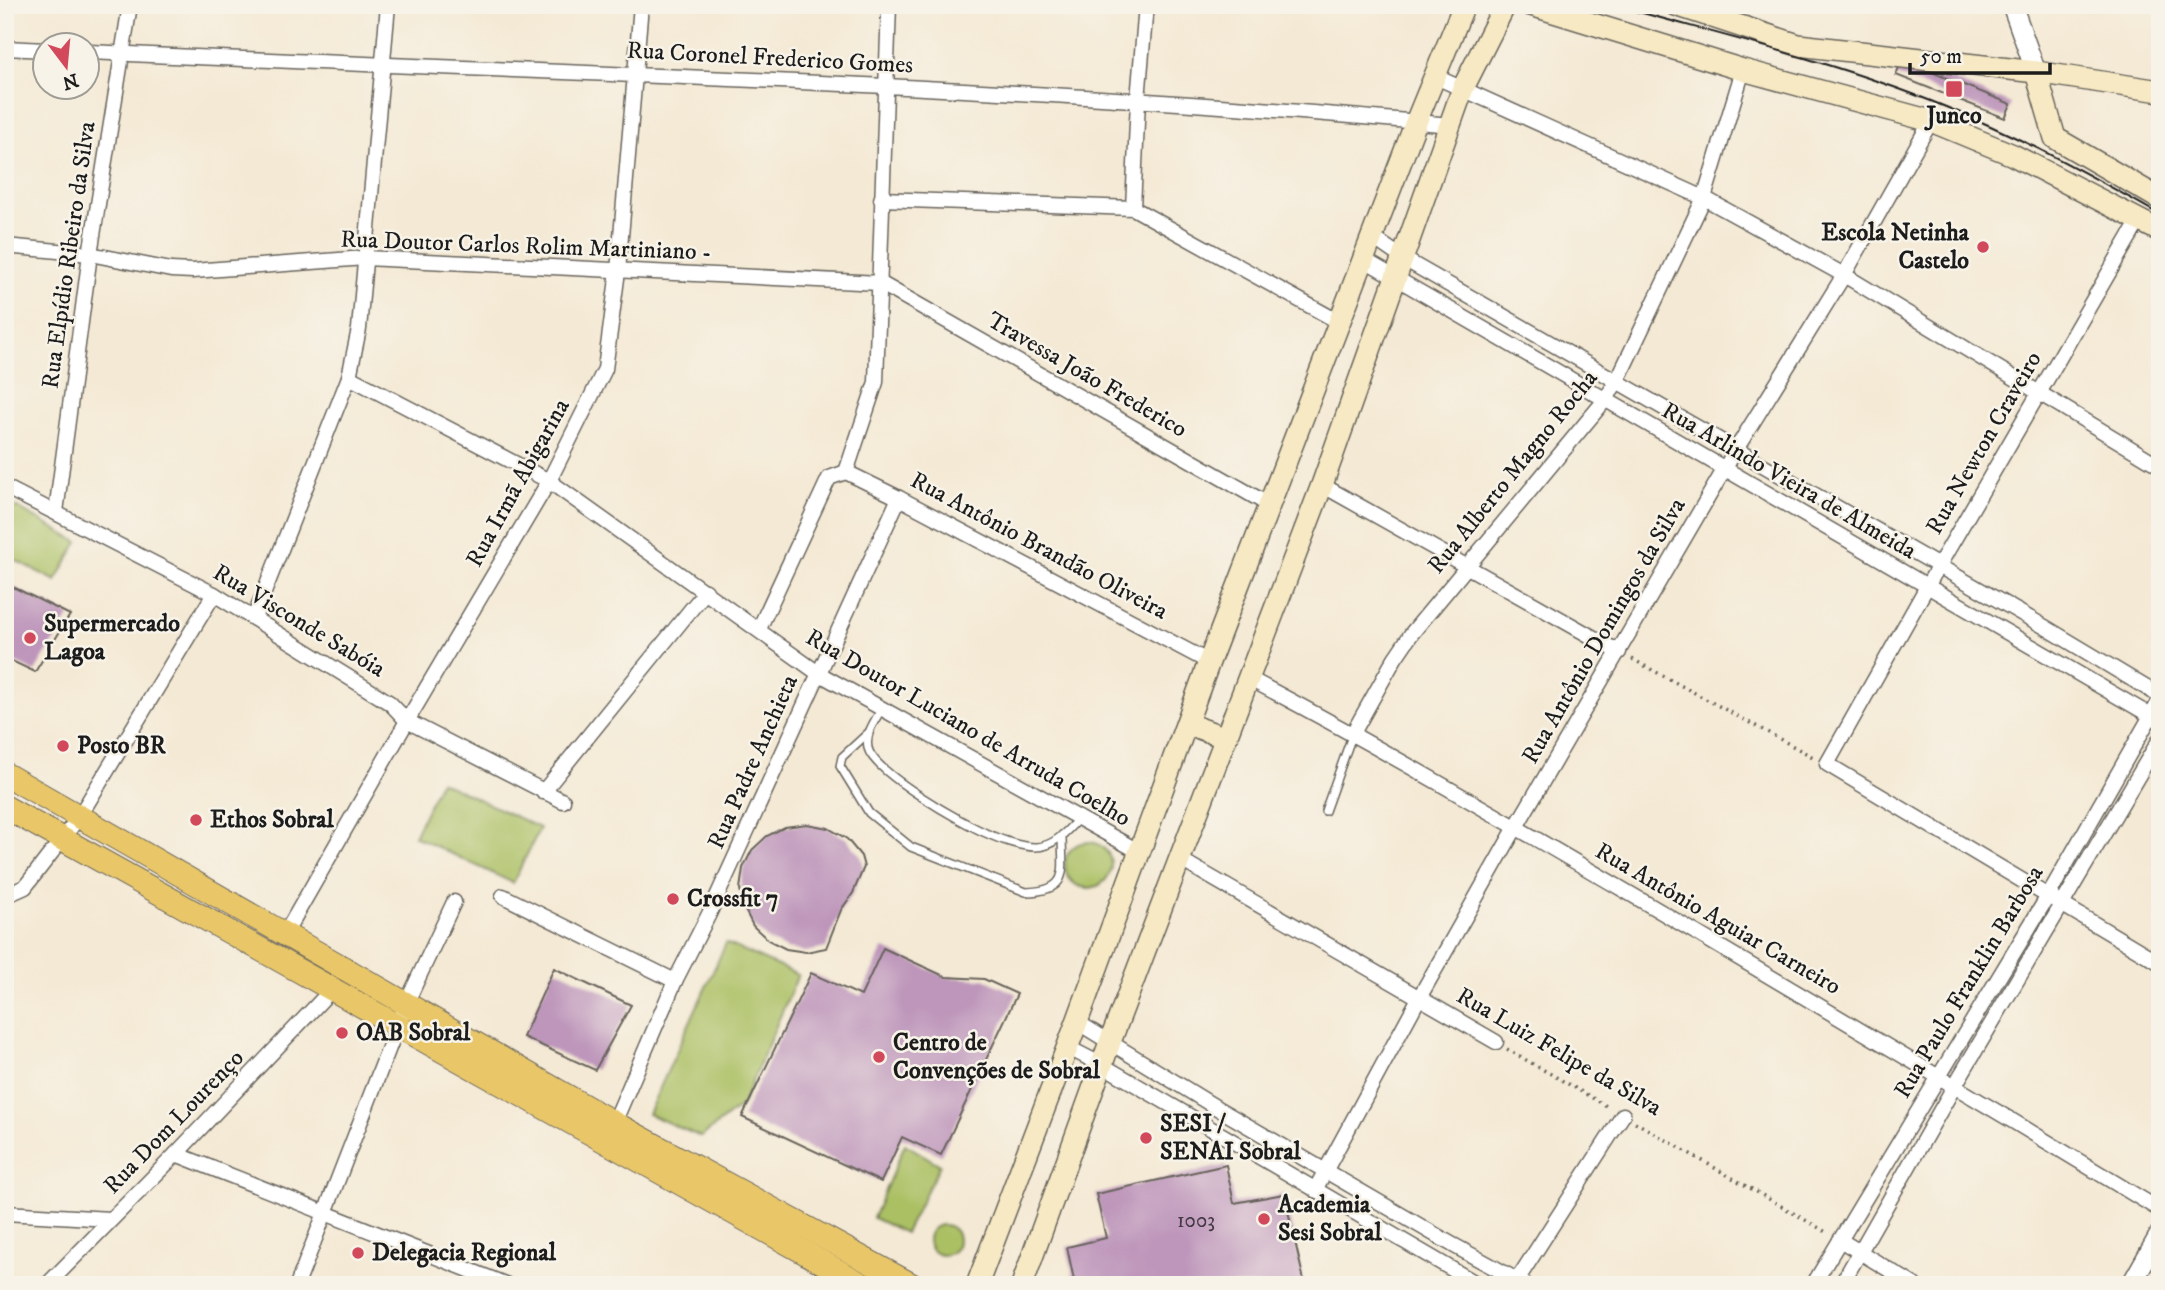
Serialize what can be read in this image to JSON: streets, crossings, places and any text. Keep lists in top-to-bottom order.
{
  "streets": {
    "street": [
      "Rua Coronel Frederico Gomes",
      "Rua Doutor Carlos Rolim Martiniano -",
      "Rua Elpídio Ribeiro da Silva",
      "Travessa João Frederico",
      "Rua Newton Craveiro",
      "Rua Alberto Magno Rocha",
      "Rua Arlindo Vieira de Almeida",
      "Rua Irmã Abigarina",
      "Rua Antônio Brandão Oliveira",
      "Rua Visconde Sabóia",
      "Rua Antônio Domingos da Silva",
      "Rua Doutor Luciano de Arruda Coelho",
      "Rua Padre Anchieta",
      "Rua Antônio Aguiar Carneiro",
      "Rua Paulo Franklin Barbosa",
      "Rua Luiz Felipe da Silva",
      "Rua Dom Lourenço"
    ]
  },
  "crossings": [
    ["Rua Coronel Frederico Gomes", "Rua Elpídio Ribeiro da Silva"],
    ["Rua Coronel Frederico Gomes", "Rua Irmã Abigarina"],
    ["Rua Doutor Carlos Rolim Martiniano -", "Rua Elpídio Ribeiro da Silva"],
    ["Rua Doutor Carlos Rolim Martiniano -", "Travessa João Frederico"],
    ["Rua Doutor Carlos Rolim Martiniano -", "Rua Irmã Abigarina"],
    ["Rua Elpídio Ribeiro da Silva", "Rua Visconde Sabóia"],
    ["Rua Newton Craveiro", "Rua Arlindo Vieira de Almeida"],
    ["Rua Alberto Magno Rocha", "Rua Arlindo Vieira de Almeida"],
    ["Rua Alberto Magno Rocha", "Rua Antônio Aguiar Carneiro"],
    ["Rua Arlindo Vieira de Almeida", "Rua Antônio Domingos da Silva"],
    ["Rua Arlindo Vieira de Almeida", "Rua Paulo Franklin Barbosa"],
    ["Rua Irmã Abigarina", "Rua Visconde Sabóia"],
    ["Rua Irmã Abigarina", "Rua Doutor Luciano de Arruda Coelho"],
    ["Rua Antônio Brandão Oliveira", "Rua Padre Anchieta"],
    ["Rua Antônio Domingos da Silva", "Rua Antônio Aguiar Carneiro"],
    ["Rua Antônio Domingos da Silva", "Rua Luiz Felipe da Silva"],
    ["Rua Doutor Luciano de Arruda Coelho", "Rua Padre Anchieta"],
    ["Rua Antônio Aguiar Carneiro", "Rua Paulo Franklin Barbosa"],
    ["Rua Paulo Franklin Barbosa", "Rua Luiz Felipe da Silva"]
  ],
  "places": {
    "transit": ["Junco"],
    "other": [
      "Escola Netinha Castelo",
      "Supermercado Lagoa",
      "Posto BR",
      "Ethos Sobral",
      "Crossfit 7",
      "OAB Sobral",
      "Centro de Convenções de Sobral",
      "SESI / SENAI Sobral",
      "Academia Sesi Sobral",
      "Delegacia Regional"
    ]
  },
  "house_numbers": ["1003"],
  "scale_bar": "50 m",
  "north": "bottom"
}
